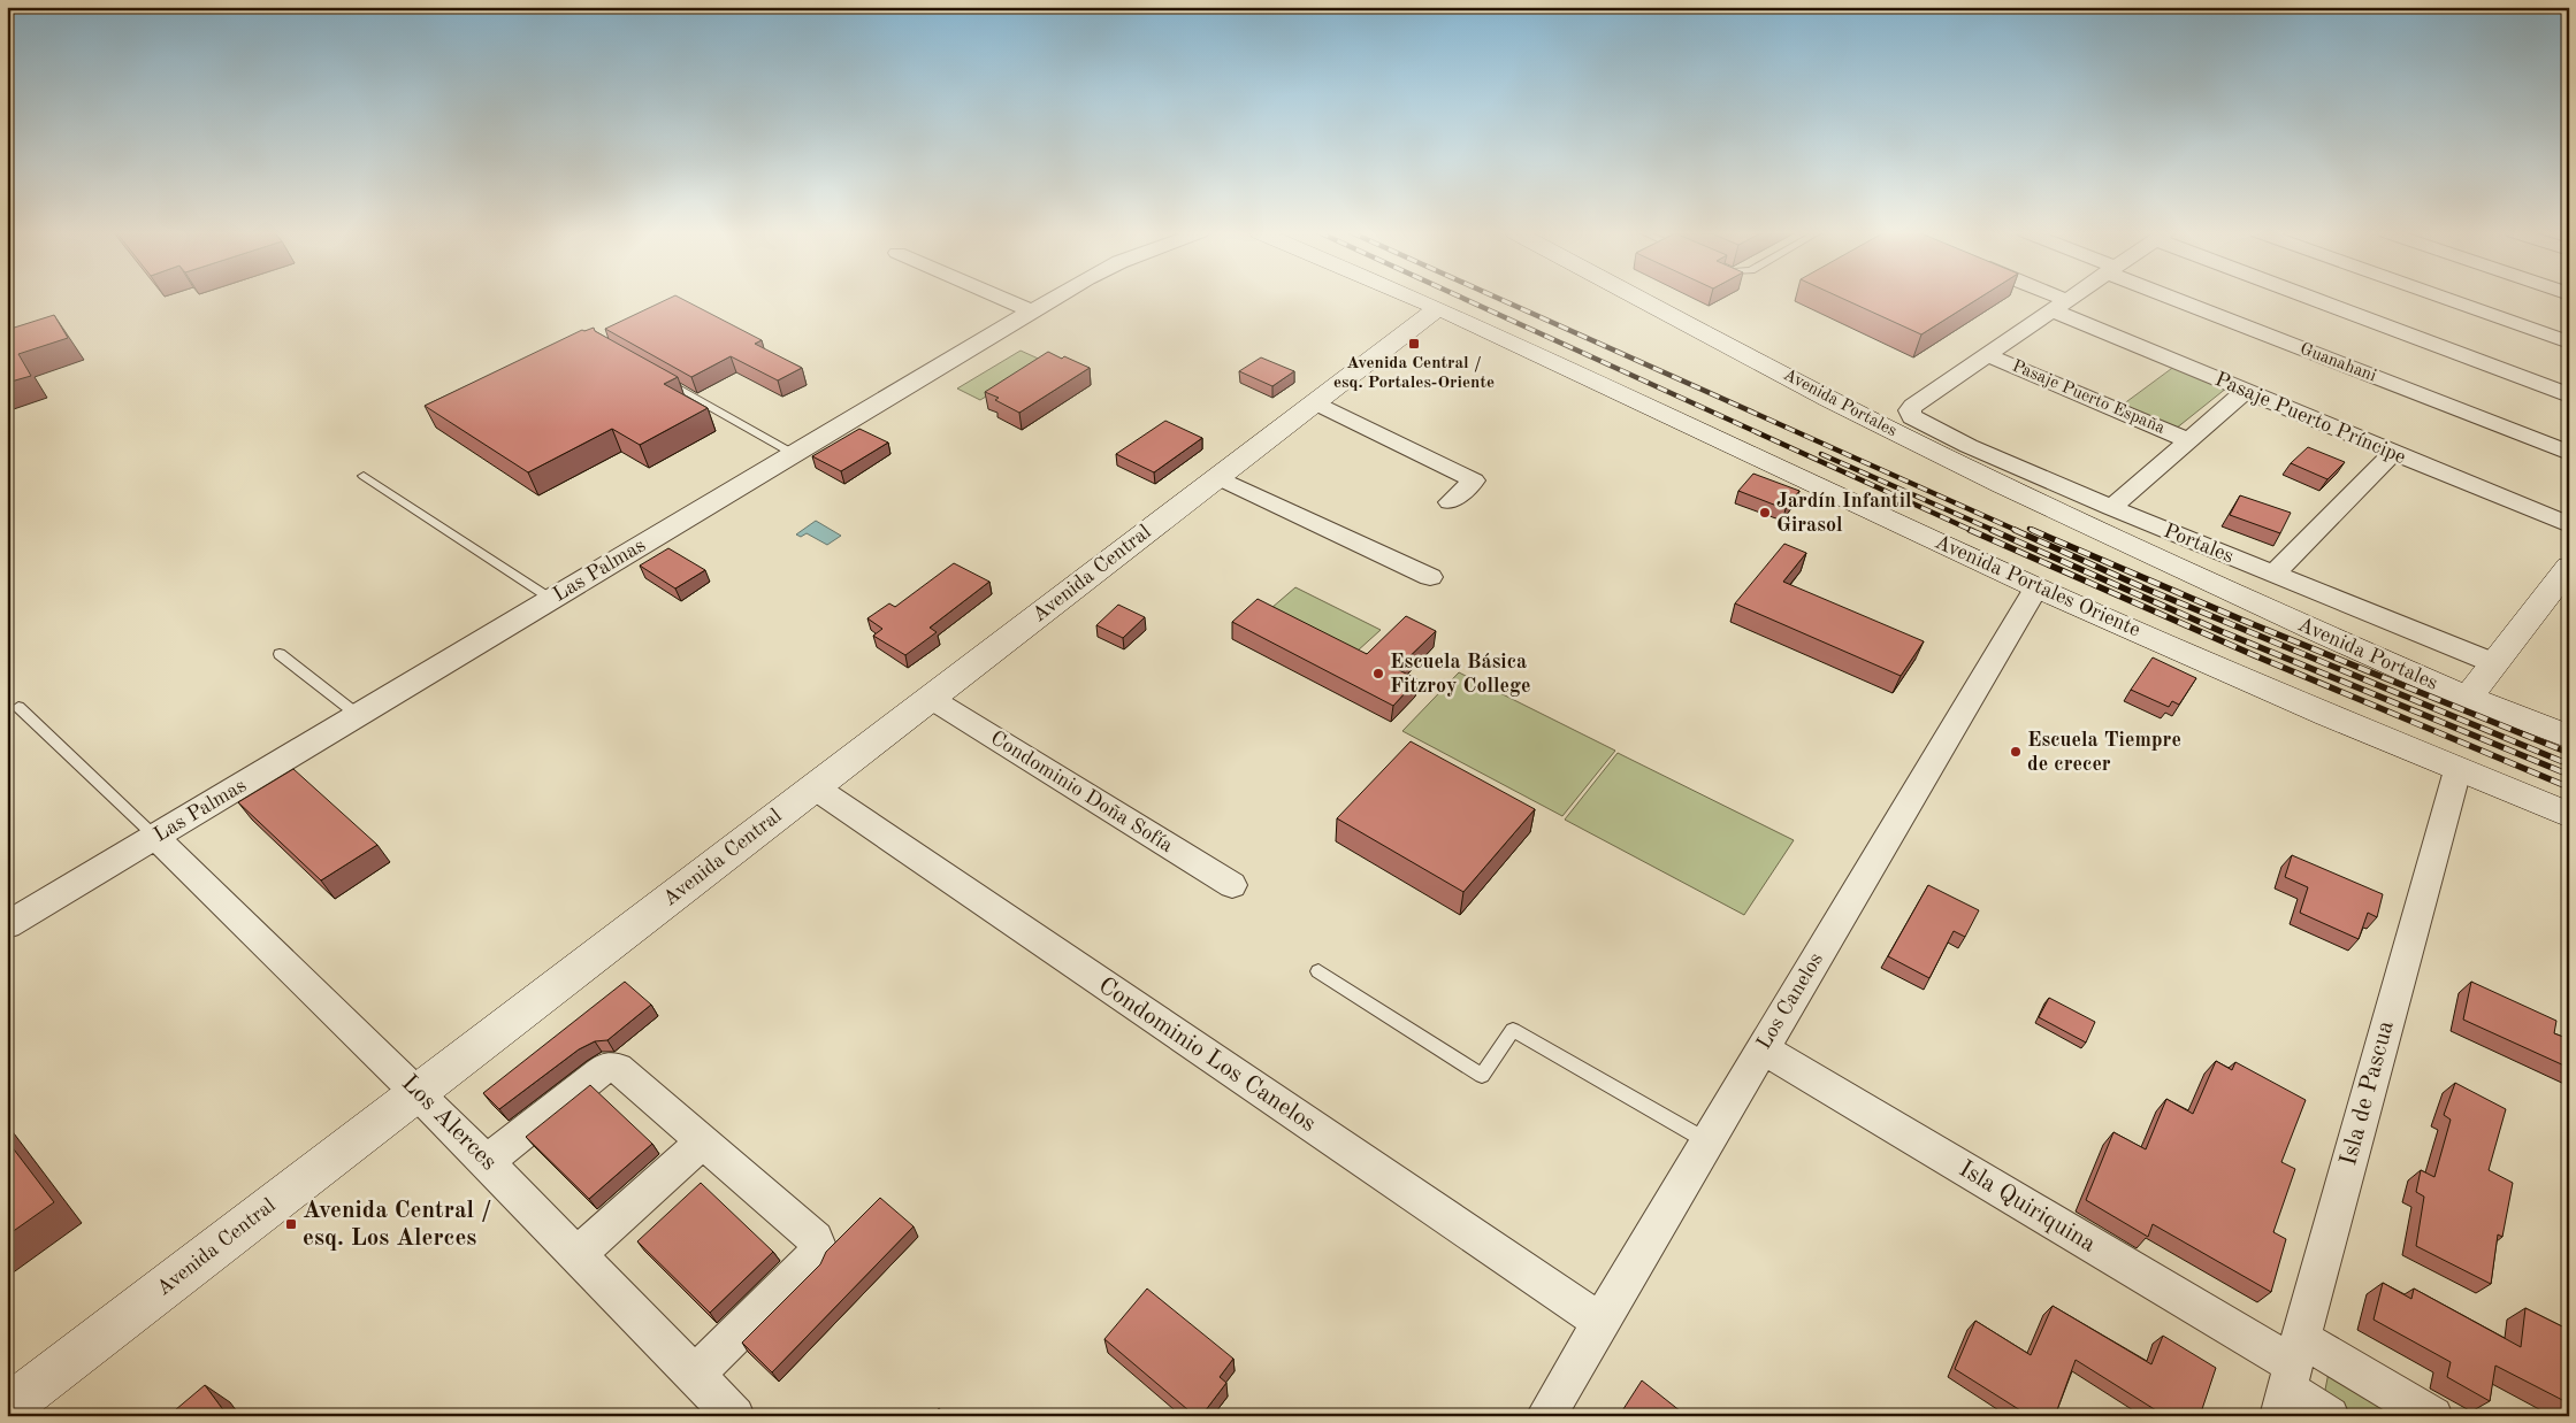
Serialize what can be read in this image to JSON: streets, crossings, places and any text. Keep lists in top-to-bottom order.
{
  "streets": {
    "street": [
      "Guanahani",
      "Pasaje Puerto España",
      "Avenida Portales",
      "Pasaje Puerto Príncipe",
      "Portales",
      "Las Palmas",
      "Avenida Central",
      "Avenida Portales Oriente",
      "Condominio Doña Sofía",
      "Los Canelos",
      "Condominio Los Canelos",
      "Isla de Pascua",
      "Los Alerces",
      "Isla Quiriquina"
    ]
  },
  "crossings": [
    ["Pasaje Puerto España", "Portales"],
    ["Avenida Portales", "Portales"],
    ["Las Palmas", "Los Alerces"],
    ["Avenida Central", "Avenida Portales Oriente"],
    ["Avenida Central", "Condominio Doña Sofía"],
    ["Avenida Central", "Condominio Los Canelos"],
    ["Avenida Central", "Los Alerces"],
    ["Avenida Portales Oriente", "Los Canelos"],
    ["Avenida Portales Oriente", "Isla de Pascua"],
    ["Los Canelos", "Condominio Los Canelos"],
    ["Los Canelos", "Isla Quiriquina"],
    ["Isla de Pascua", "Isla Quiriquina"]
  ],
  "places": {
    "transit": ["Avenida Central / esq. Portales-Oriente", "Avenida Central / esq. Los Alerces"],
    "other": ["Jardín Infantil Girasol", "Escuela Básica Fitzroy College", "Escuela Tiempre de crecer"]
  }
}
